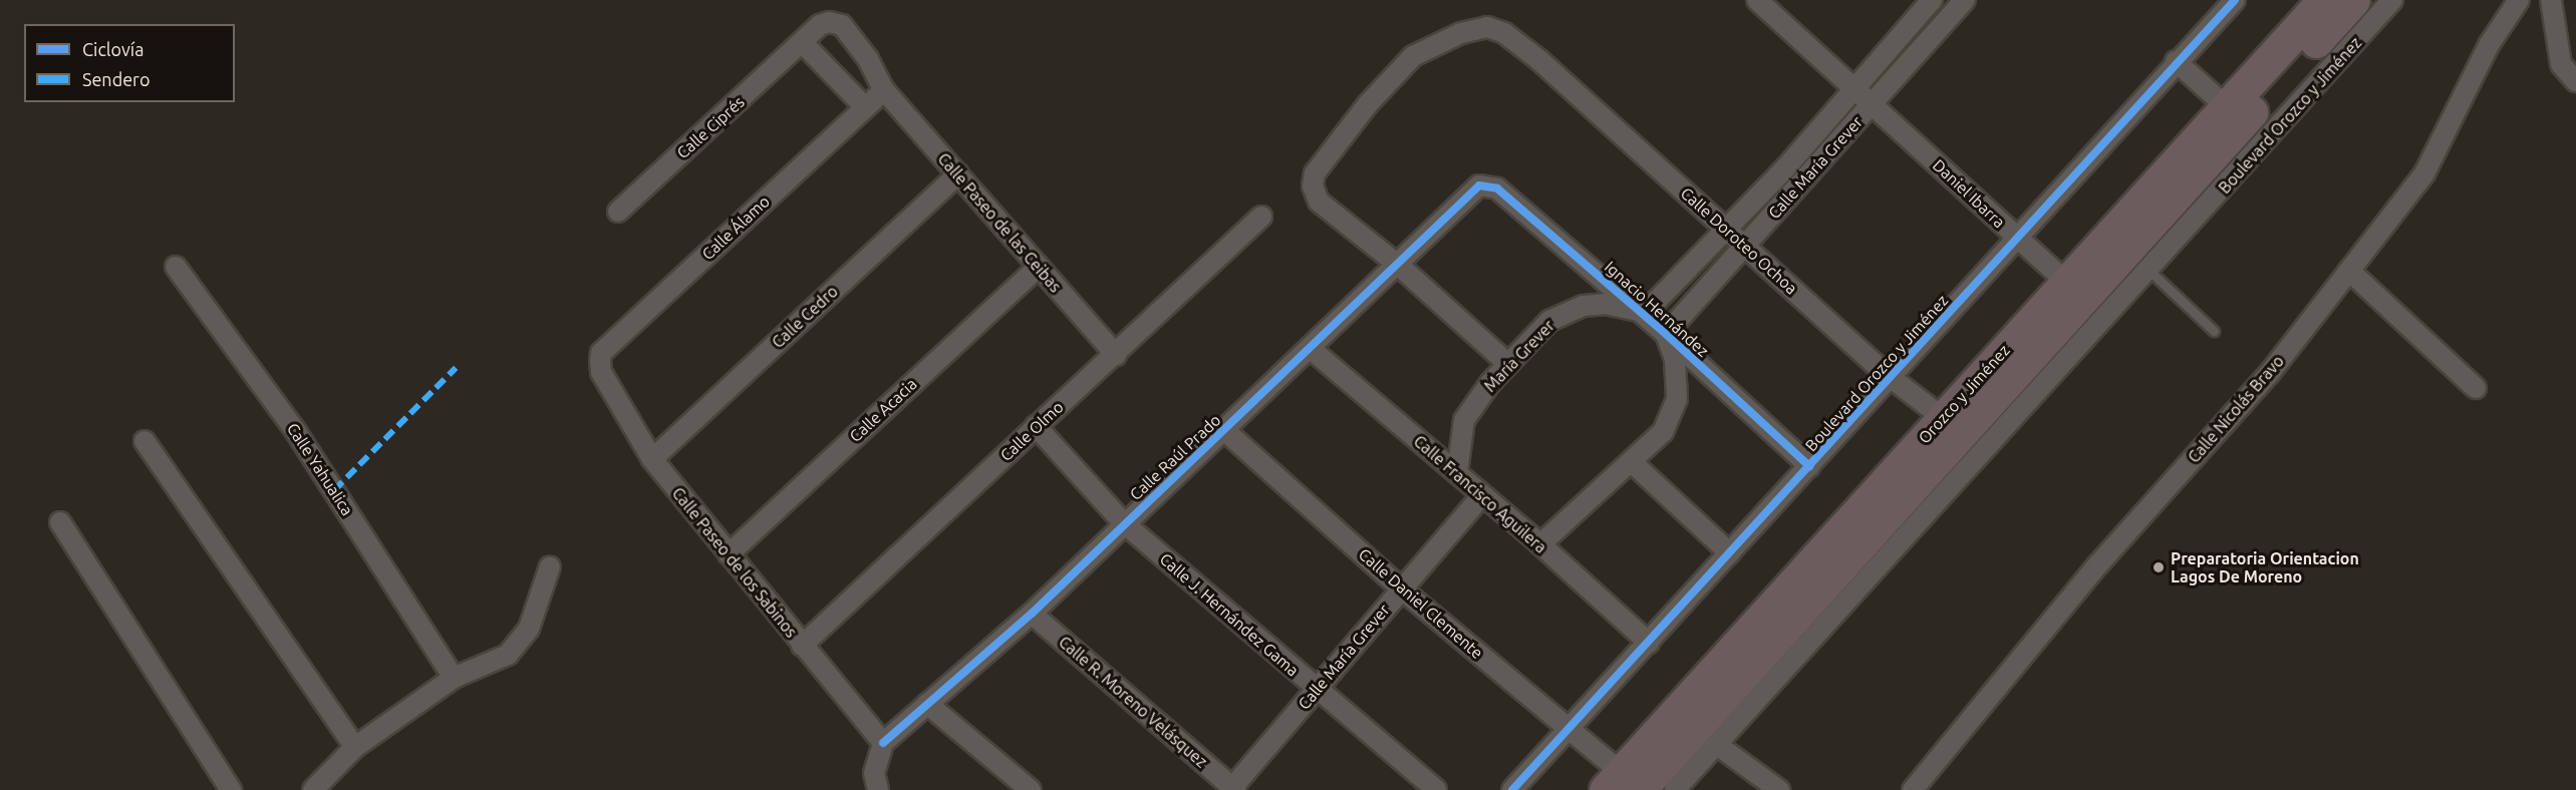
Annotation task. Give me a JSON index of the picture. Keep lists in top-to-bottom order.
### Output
{
  "streets": {
    "highway": ["Orozco y Jiménez"],
    "street": [
      "Boulevard Orozco y Jiménez",
      "Calle Ciprés",
      "Calle María Grever",
      "Daniel Ibarra",
      "Calle Paseo de las Ceibas",
      "Calle Álamo",
      "Calle Doroteo Ochoa",
      "Ignacio Hernández",
      "Calle Cedro",
      "María Grever",
      "Calle Nicolás Bravo",
      "Calle Acacia",
      "Calle Olmo",
      "Calle Raúl Prado",
      "Calle Yahualica",
      "Calle Francisco Aguilera",
      "Calle Paseo de los Sabinos",
      "Calle Daniel Clemente",
      "Calle J. Hernández Gama",
      "Calle R. Moreno Velásquez"
    ]
  },
  "crossings": [
    ["Boulevard Orozco y Jiménez", "Daniel Ibarra"],
    ["Boulevard Orozco y Jiménez", "Calle Doroteo Ochoa"],
    ["Boulevard Orozco y Jiménez", "Ignacio Hernández"],
    ["Boulevard Orozco y Jiménez", "Calle Francisco Aguilera"],
    ["Boulevard Orozco y Jiménez", "Calle Daniel Clemente"],
    ["Calle Ciprés", "Calle Paseo de las Ceibas"],
    ["Calle Ciprés", "Calle Álamo"],
    ["Calle María Grever", "Daniel Ibarra"],
    ["Calle María Grever", "Calle Doroteo Ochoa"],
    ["Calle María Grever", "Ignacio Hernández"],
    ["Calle María Grever", "María Grever"],
    ["Calle María Grever", "Calle Francisco Aguilera"],
    ["Calle María Grever", "Calle Daniel Clemente"],
    ["Calle María Grever", "Calle J. Hernández Gama"],
    ["Calle María Grever", "Calle R. Moreno Velásquez"],
    ["Daniel Ibarra", "Orozco y Jiménez"],
    ["Calle Paseo de las Ceibas", "Calle Álamo"],
    ["Calle Paseo de las Ceibas", "Calle Cedro"],
    ["Calle Paseo de las Ceibas", "Calle Acacia"],
    ["Calle Paseo de las Ceibas", "Calle Olmo"],
    ["Calle Álamo", "Calle Paseo de los Sabinos"],
    ["Calle Doroteo Ochoa", "Orozco y Jiménez"],
    ["Calle Doroteo Ochoa", "Calle Raúl Prado"],
    ["Ignacio Hernández", "María Grever"],
    ["Ignacio Hernández", "Calle Raúl Prado"],
    ["Calle Cedro", "Calle Paseo de los Sabinos"],
    ["María Grever", "Calle Francisco Aguilera"],
    ["Orozco y Jiménez", "Calle Daniel Clemente"],
    ["Calle Acacia", "Calle Paseo de los Sabinos"],
    ["Calle Olmo", "Calle Paseo de los Sabinos"],
    ["Calle Olmo", "Calle J. Hernández Gama"],
    ["Calle Raúl Prado", "Calle Francisco Aguilera"],
    ["Calle Raúl Prado", "Calle Paseo de los Sabinos"],
    ["Calle Raúl Prado", "Calle Daniel Clemente"],
    ["Calle Raúl Prado", "Calle J. Hernández Gama"],
    ["Calle Raúl Prado", "Calle R. Moreno Velásquez"]
  ],
  "places": ["Preparatoria Orientacion Lagos De Moreno"],
  "legend": ["Ciclovía", "Sendero"]
}
